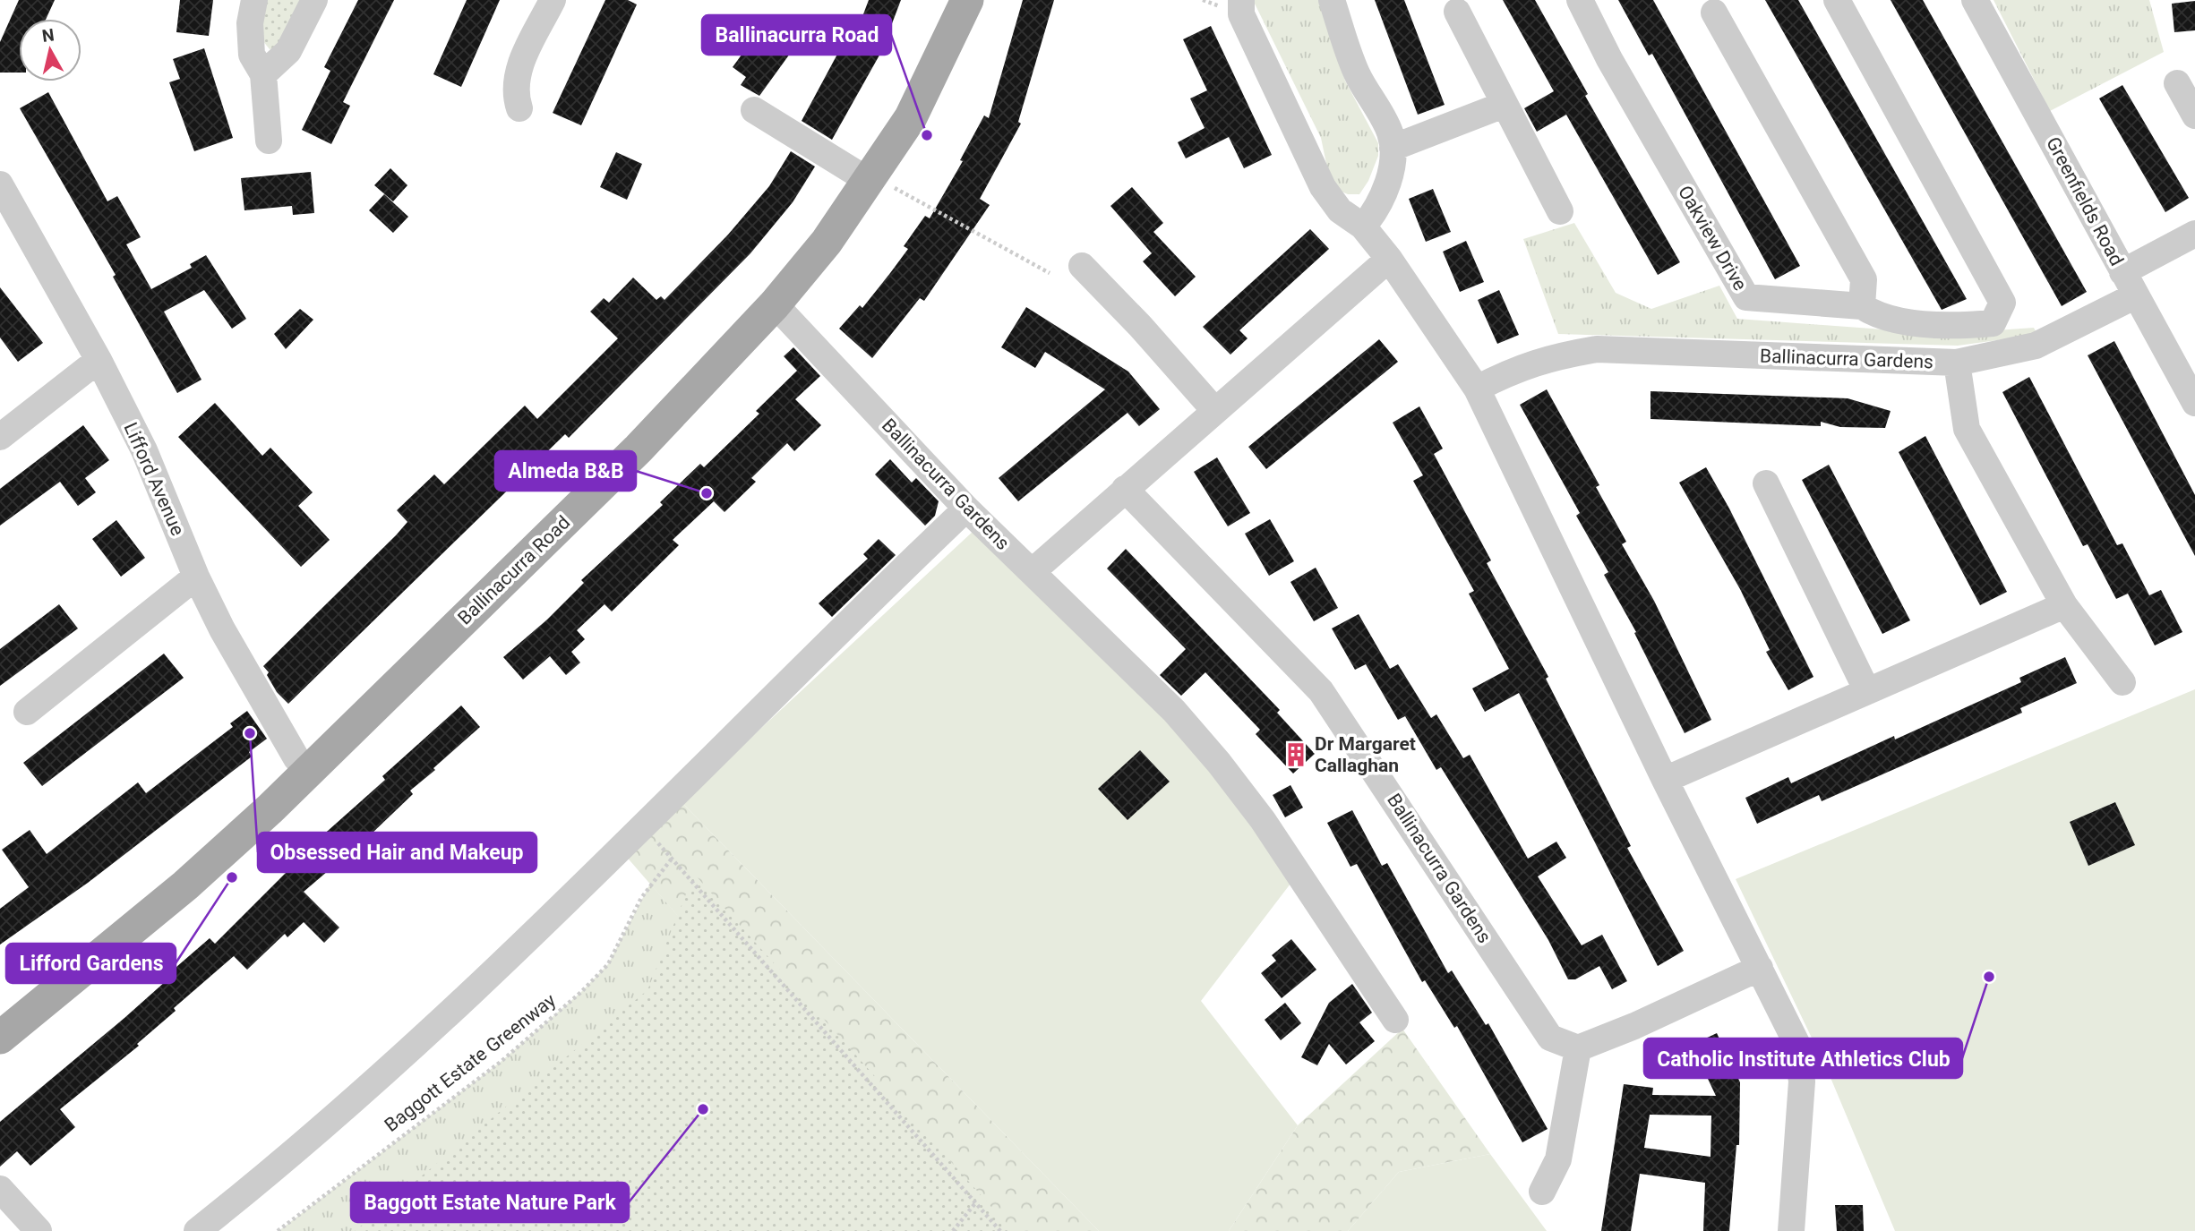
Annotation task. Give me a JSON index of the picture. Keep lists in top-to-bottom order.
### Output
{
  "streets": {
    "main road": ["Ballinacurra Road"],
    "street": [
      "Greenfields Road",
      "Oakview Drive",
      "Ballinacurra Gardens",
      "Lifford Avenue"
    ],
    "path": ["Baggott Estate Greenway"]
  },
  "crossings": [
    ["Ballinacurra Gardens", "Ballinacurra Road"],
    ["Lifford Avenue", "Ballinacurra Road"]
  ],
  "places": {
    "other": [
      "Ballinacurra Road",
      "Almeda B&B",
      "Obsessed Hair and Makeup",
      "Lifford Gardens",
      "Catholic Institute Athletics Club",
      "Baggott Estate Nature Park"
    ],
    "building": ["Dr Margaret Callaghan"]
  },
  "north": "top"
}
